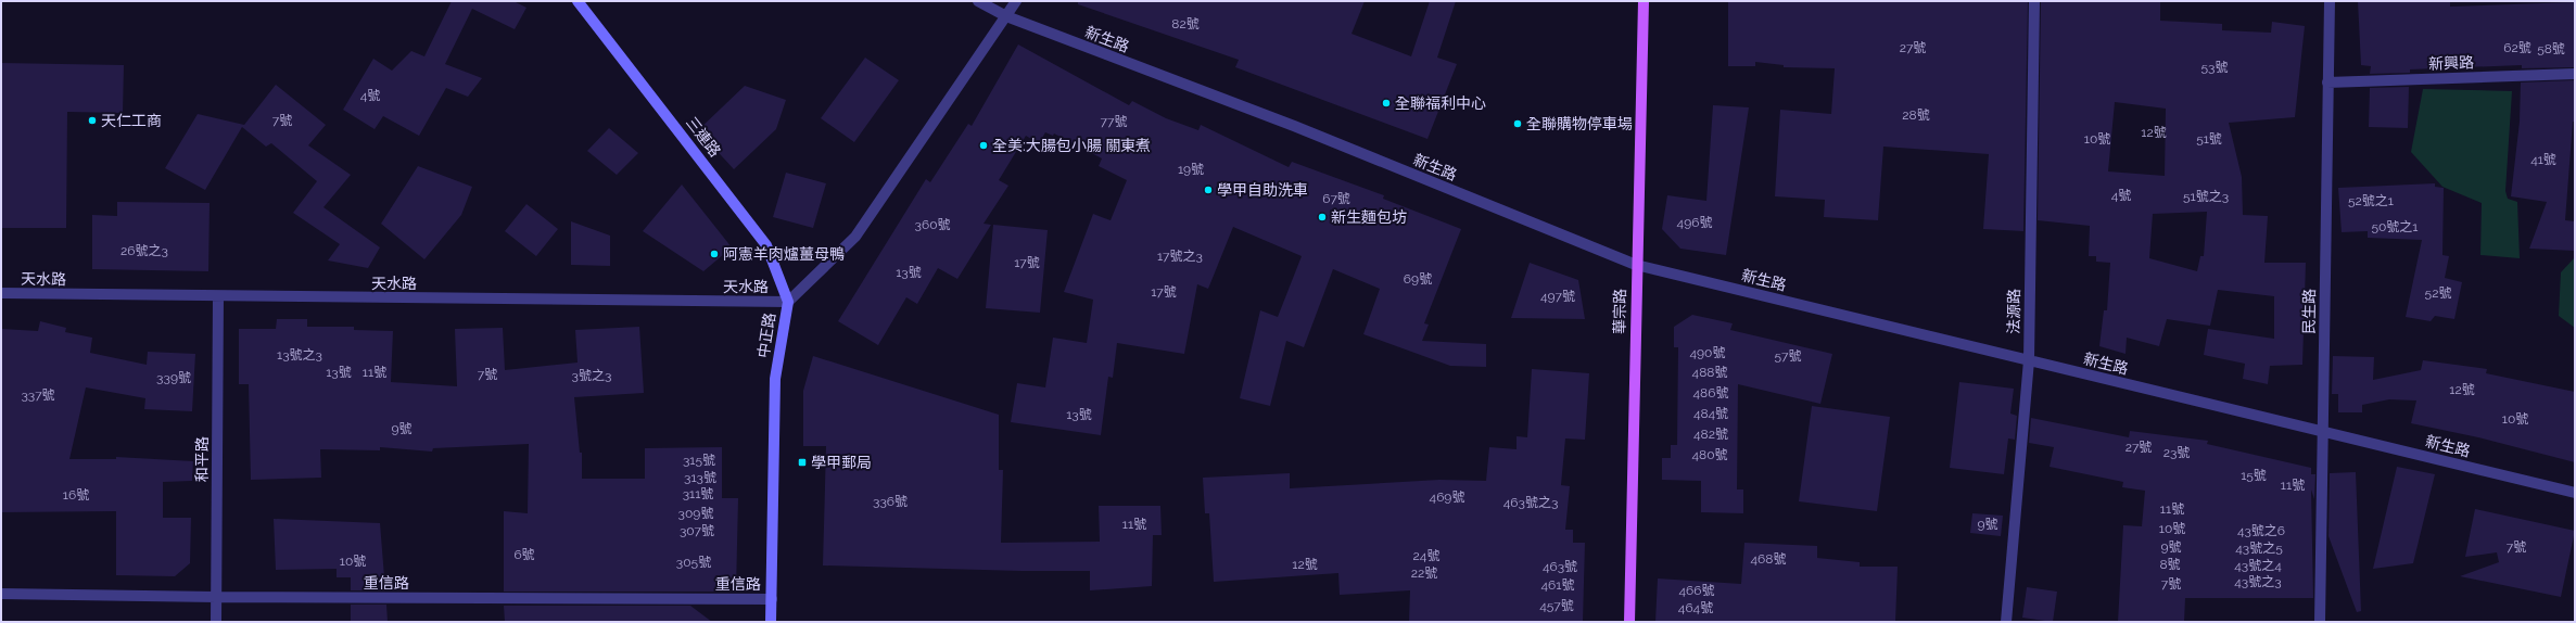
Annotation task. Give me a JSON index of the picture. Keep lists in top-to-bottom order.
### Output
{
  "streets": {
    "main road": ["三連路", "華宗路", "中正路"],
    "street": [
      "新生路",
      "新興路",
      "天水路",
      "法源路",
      "民生路",
      "和平路",
      "重信路"
    ]
  },
  "crossings": [
    ["新生路", "華宗路"],
    ["新生路", "法源路"],
    ["新生路", "民生路"],
    ["新生路", "中正路"],
    ["新興路", "民生路"],
    ["三連路", "天水路"],
    ["三連路", "中正路"],
    ["天水路", "中正路"],
    ["天水路", "和平路"],
    ["中正路", "重信路"],
    ["和平路", "重信路"]
  ],
  "places": {
    "other": [
      "全聯福利中心",
      "天仁工商",
      "全聯購物停車場",
      "全美:大腸包小腸 關東煮",
      "學甲自助洗車",
      "新生麵包坊",
      "阿憲羊肉爐薑母鴨"
    ],
    "transit": ["學甲郵局"]
  },
  "house_numbers": [
    "82號",
    "27號",
    "62號",
    "58號",
    "53號",
    "4號",
    "28號",
    "7號",
    "77號",
    "12號",
    "10號",
    "51號",
    "41號",
    "19號",
    "4號",
    "51號之3",
    "67號",
    "52號之1",
    "496號",
    "360號",
    "50號之1",
    "26號之3",
    "17號之3",
    "17號",
    "13號",
    "69號",
    "17號",
    "52號",
    "497號",
    "490號",
    "13號之3",
    "57號",
    "13號",
    "11號",
    "488號",
    "7號",
    "3號之3",
    "339號",
    "12號",
    "486號",
    "337號",
    "484號",
    "13號",
    "10號",
    "9號",
    "482號",
    "27號",
    "23號",
    "480號",
    "315號",
    "15號",
    "313號",
    "11號",
    "311號",
    "16號",
    "469號",
    "336號",
    "463號之3",
    "11號",
    "309號",
    "11號",
    "9號",
    "10號",
    "307號",
    "43號之6",
    "9號",
    "7號",
    "43號之5",
    "6號",
    "24號",
    "468號",
    "10號",
    "305號",
    "12號",
    "8號",
    "43號之4",
    "463號",
    "22號",
    "43號之3",
    "7號",
    "461號",
    "466號",
    "457號",
    "464號"
  ]
}
